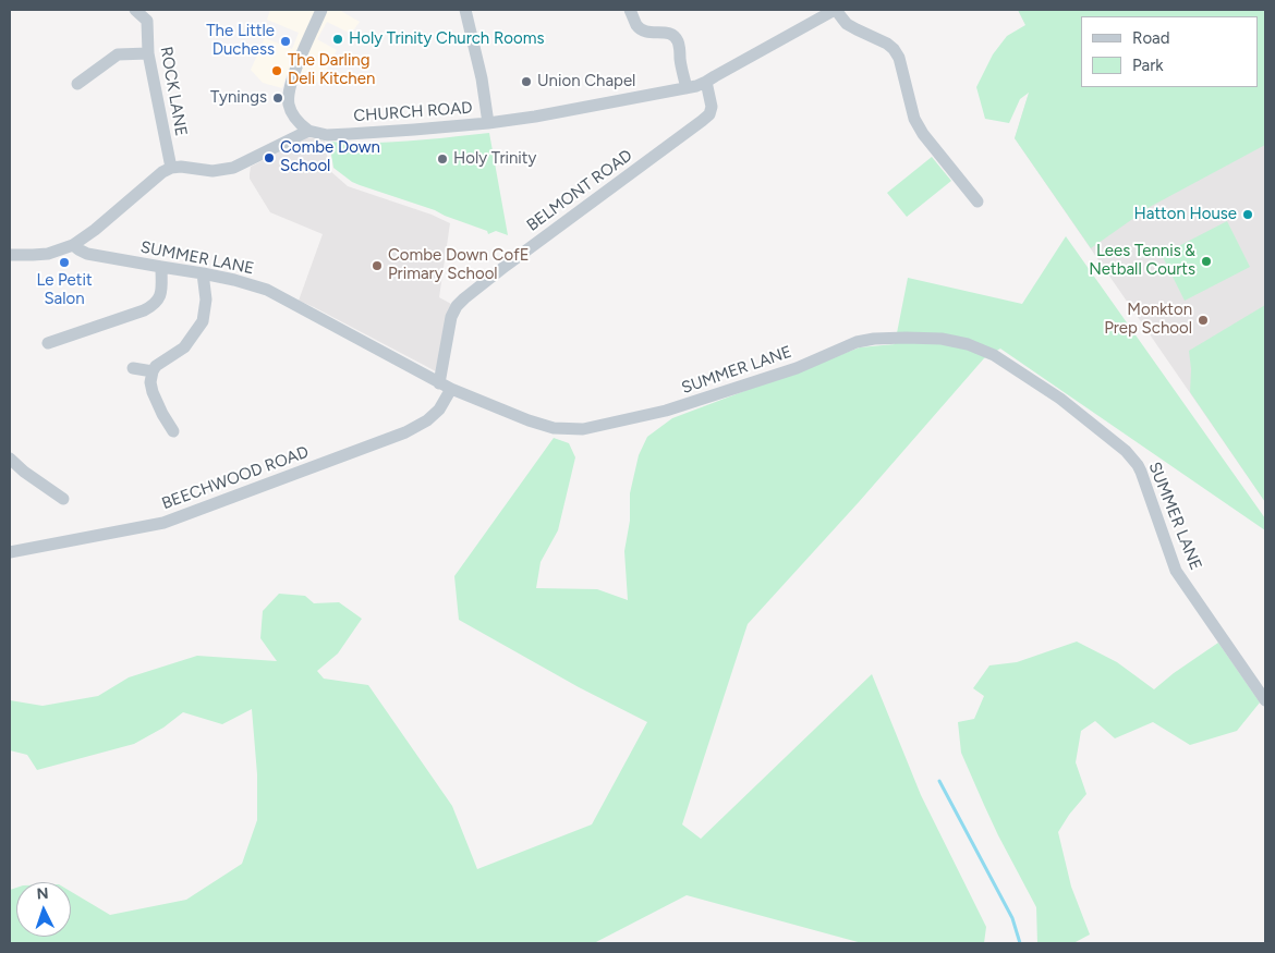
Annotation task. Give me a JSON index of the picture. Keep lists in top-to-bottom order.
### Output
{
  "streets": {
    "street": [
      "ROCK LANE",
      "CHURCH ROAD",
      "BELMONT ROAD",
      "SUMMER LANE",
      "BEECHWOOD ROAD"
    ]
  },
  "crossings": [
    ["CHURCH ROAD", "BELMONT ROAD"],
    ["BELMONT ROAD", "SUMMER LANE"],
    ["SUMMER LANE", "BEECHWOOD ROAD"]
  ],
  "places": [
    "Holy Trinity Church Rooms",
    "The Little Duchess",
    "The Darling Deli Kitchen",
    "Union Chapel",
    "Tynings",
    "Combe Down School",
    "Holy Trinity",
    "Hatton House",
    "Lees Tennis & Netball Courts",
    "Le Petit Salon",
    "Combe Down CofE Primary School",
    "Monkton Prep School"
  ],
  "legend": ["Road", "Park"],
  "north": "top"
}
